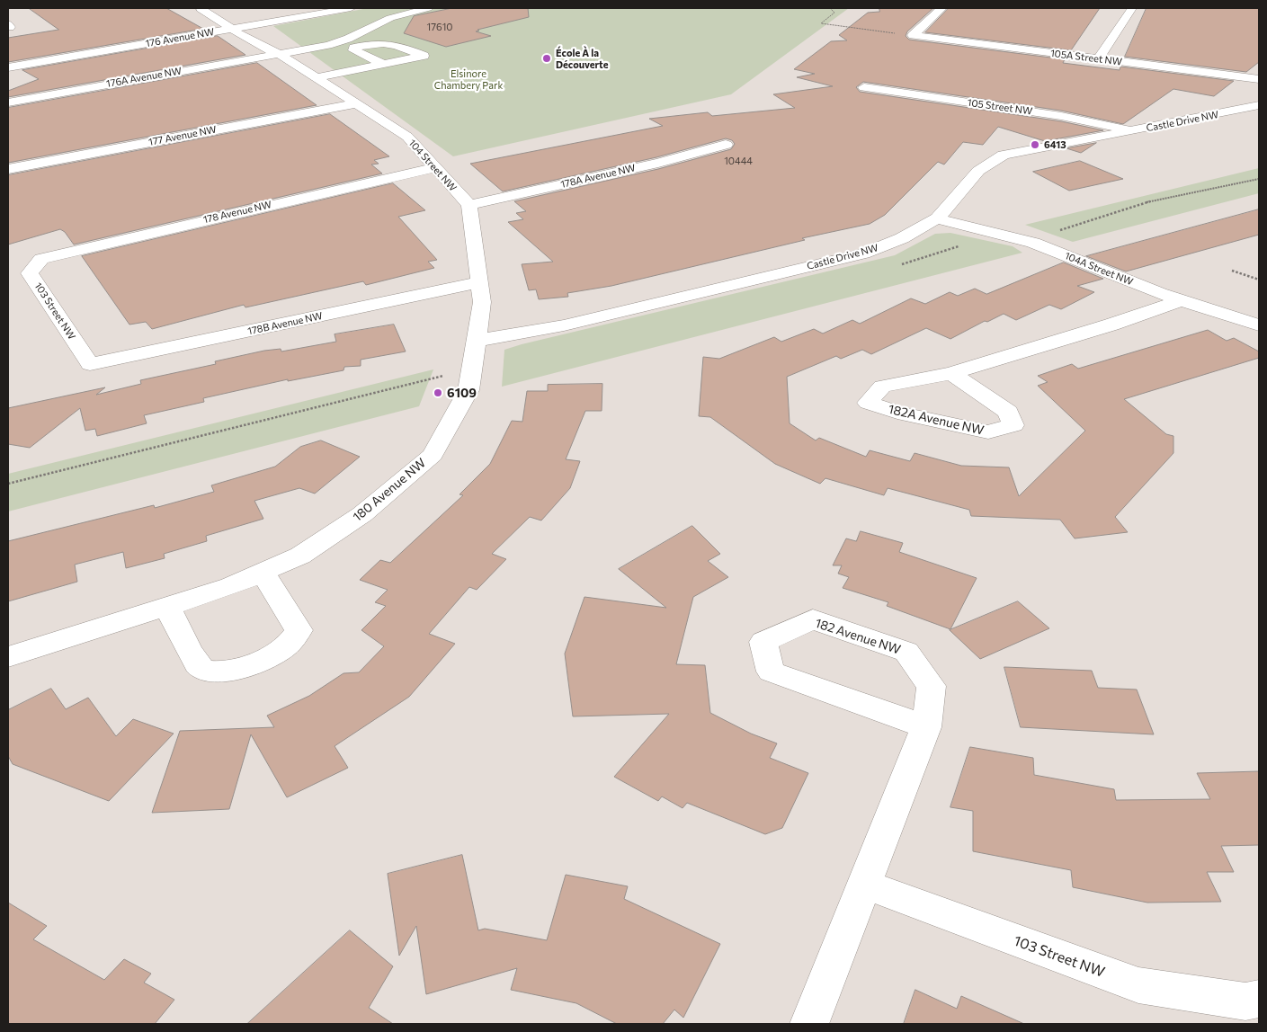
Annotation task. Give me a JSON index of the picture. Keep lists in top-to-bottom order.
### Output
{
  "streets": {
    "street": [
      "176 Avenue NW",
      "105A Street NW",
      "176A Avenue NW",
      "105 Street NW",
      "Castle Drive NW",
      "177 Avenue NW",
      "104 Street NW",
      "178A Avenue NW",
      "178 Avenue NW",
      "104A Street NW",
      "103 Street NW",
      "178B Avenue NW",
      "182A Avenue NW",
      "180 Avenue NW",
      "182 Avenue NW"
    ]
  },
  "crossings": [
    ["176 Avenue NW", "104 Street NW"],
    ["176A Avenue NW", "104 Street NW"],
    ["105 Street NW", "Castle Drive NW"],
    ["Castle Drive NW", "104A Street NW"],
    ["Castle Drive NW", "180 Avenue NW"],
    ["177 Avenue NW", "104 Street NW"],
    ["104 Street NW", "178A Avenue NW"],
    ["104 Street NW", "178 Avenue NW"],
    ["178 Avenue NW", "103 Street NW"],
    ["104A Street NW", "182A Avenue NW"],
    ["103 Street NW", "178B Avenue NW"],
    ["103 Street NW", "182 Avenue NW"]
  ],
  "parks": ["Elsinore Chambery Park"],
  "places": ["École À la Découverte", "6413", "6109"],
  "house_numbers": ["17610", "10444"]
}
